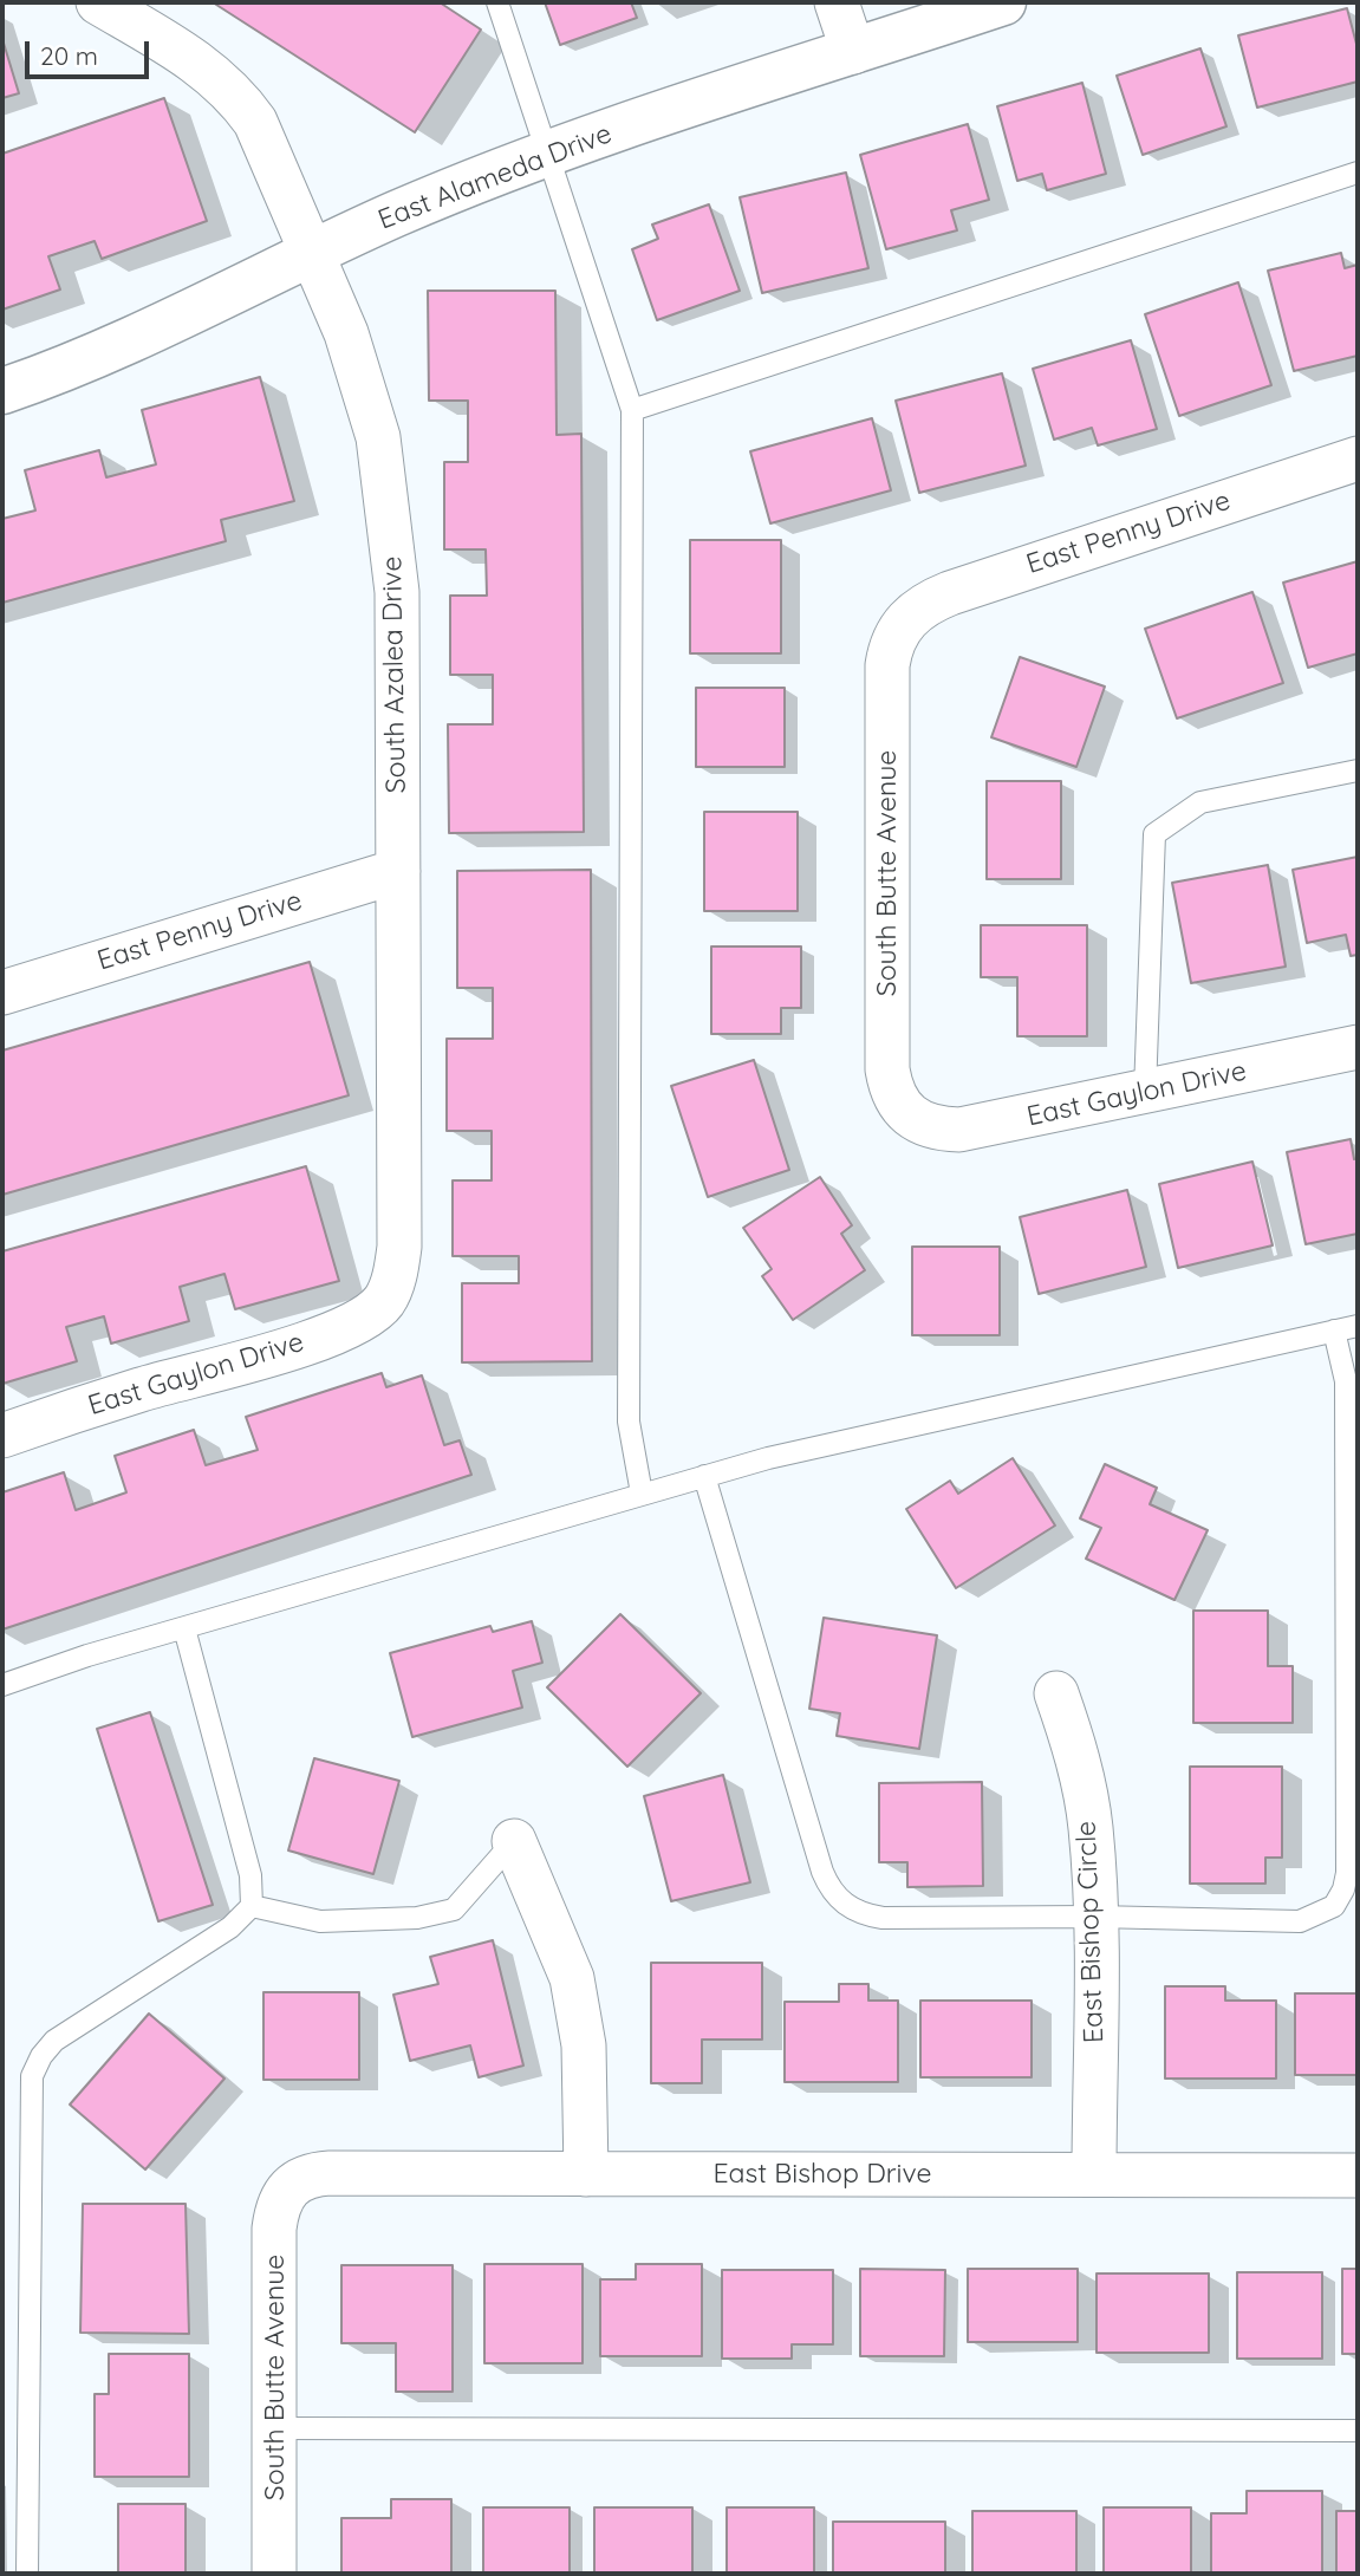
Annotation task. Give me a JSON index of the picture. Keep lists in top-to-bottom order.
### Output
{
  "streets": {
    "street": [
      "East Alameda Drive",
      "East Penny Drive",
      "South Azalea Drive",
      "South Butte Avenue",
      "East Gaylon Drive",
      "East Bishop Circle",
      "East Bishop Drive"
    ]
  },
  "crossings": [
    ["East Alameda Drive", "South Azalea Drive"],
    ["East Penny Drive", "South Azalea Drive"],
    ["East Penny Drive", "South Butte Avenue"],
    ["South Azalea Drive", "East Gaylon Drive"],
    ["South Butte Avenue", "East Gaylon Drive"],
    ["South Butte Avenue", "East Bishop Drive"],
    ["East Bishop Circle", "East Bishop Drive"]
  ],
  "scale_bar": "20 m"
}
